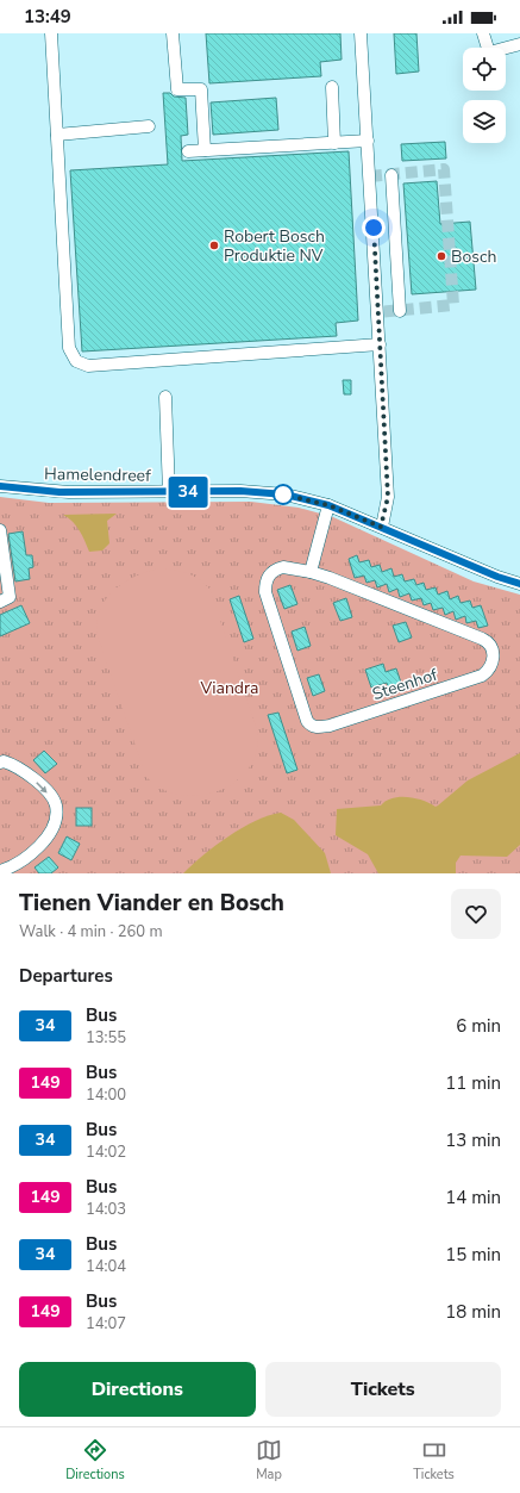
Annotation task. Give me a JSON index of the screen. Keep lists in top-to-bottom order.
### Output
{
  "streets": {
    "street": ["Hamelendreef", "Steenhof"]
  },
  "parks": ["Viandra"],
  "places": ["Robert Bosch Produktie NV", "Bosch"],
  "lines": ["bus line 34"],
  "page": {
    "status": "13:49",
    "on_map": "34",
    "heading": [
      ["Tienen Viander en Bosch", "Walk · 4 min · 260 m"],
      "Departures"
    ],
    "list": [
      {
        "mark": "34",
        "name": "Bus",
        "note": "13:55",
        "value": "6 min"
      },
      {
        "mark": "149",
        "name": "Bus",
        "note": "14:00",
        "value": "11 min"
      },
      {
        "mark": "34",
        "name": "Bus",
        "note": "14:02",
        "value": "13 min"
      },
      {
        "mark": "149",
        "name": "Bus",
        "note": "14:03",
        "value": "14 min"
      },
      {
        "mark": "34",
        "name": "Bus",
        "note": "14:04",
        "value": "15 min"
      },
      {
        "mark": "149",
        "name": "Bus",
        "note": "14:07",
        "value": "18 min"
      }
    ],
    "buttons": ["Directions", "Tickets"],
    "tabs": ["Directions", "Map", "Tickets"]
  }
}
